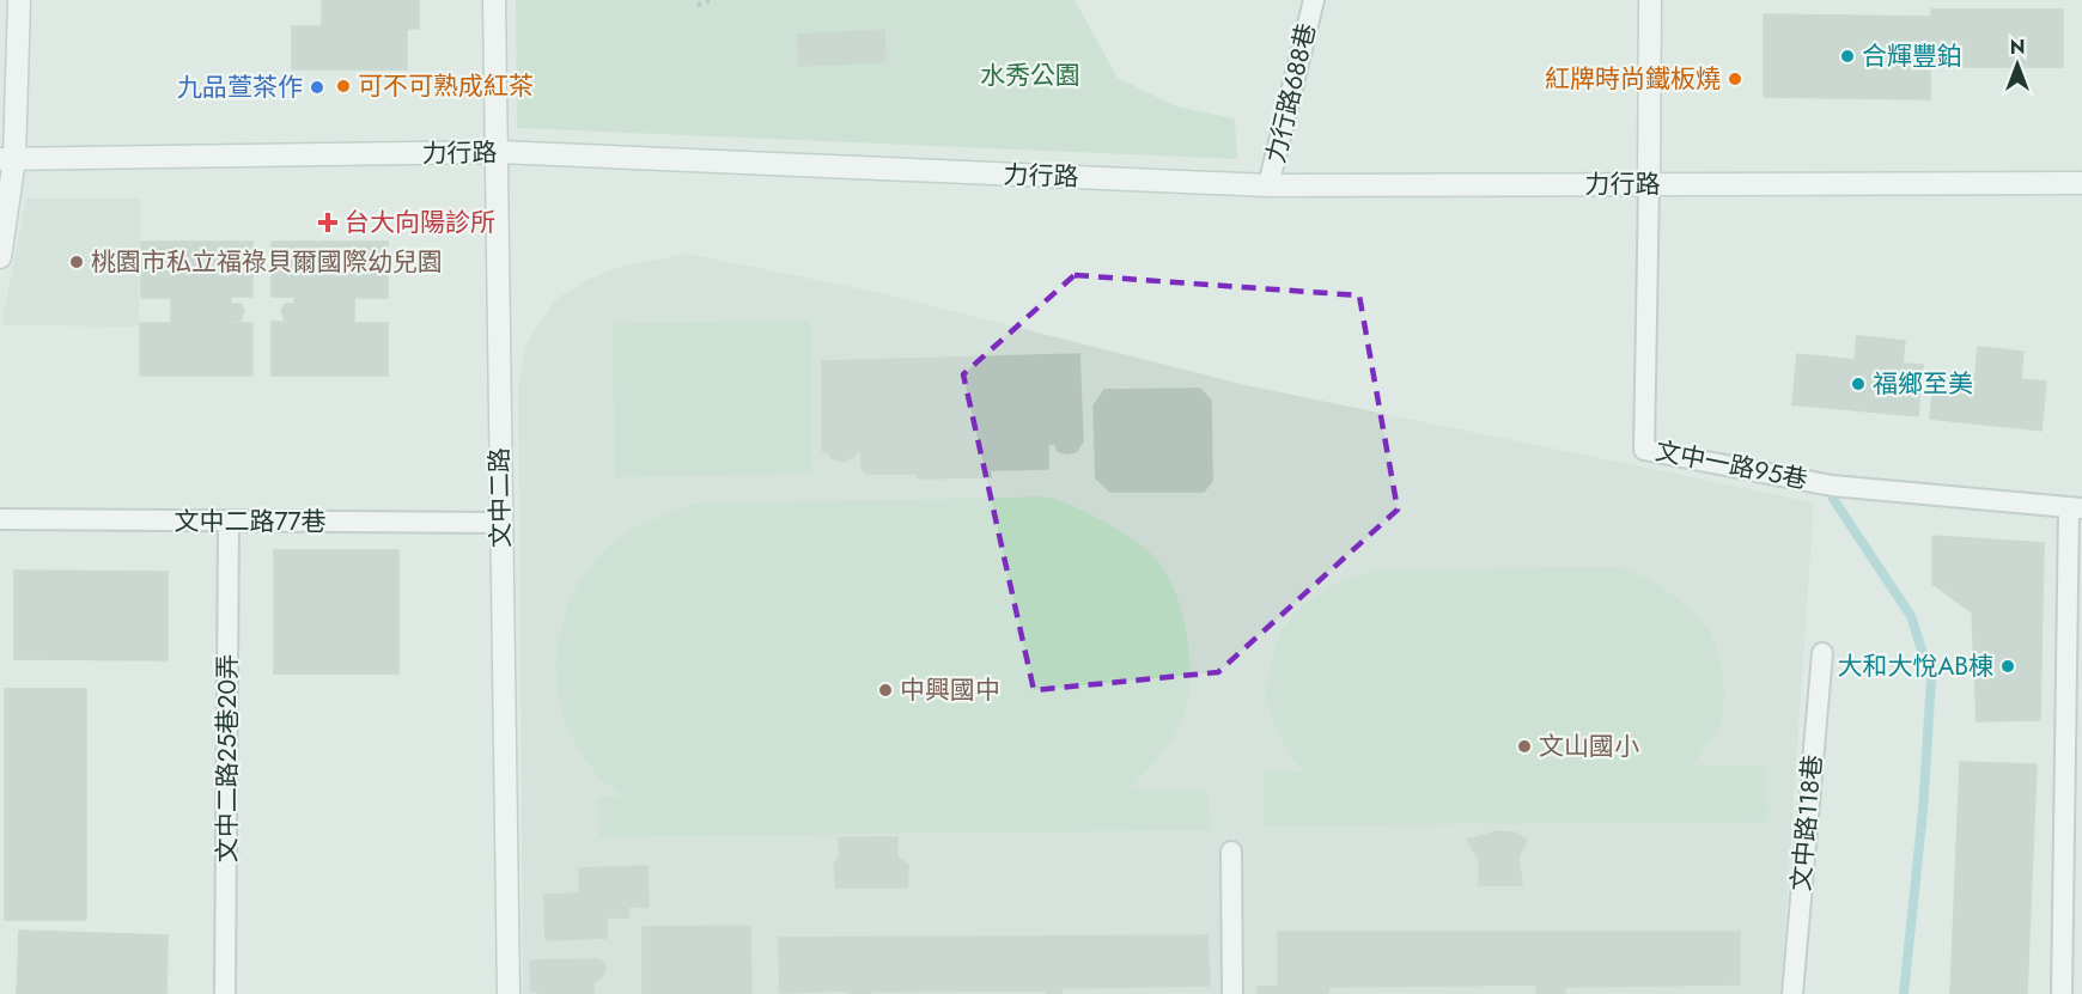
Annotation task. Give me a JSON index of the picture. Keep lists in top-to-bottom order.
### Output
{
  "streets": {
    "street": ["力行路", "文中二路"],
    "lane": [
      "力行路688巷",
      "文中一路95巷",
      "文中二路77巷",
      "文中二路25巷20弄",
      "文中路118巷"
    ]
  },
  "crossings": [
    ["力行路688巷", "力行路"],
    ["力行路", "文中一路95巷"],
    ["力行路", "文中二路"],
    ["文中二路", "文中二路77巷"],
    ["文中二路77巷", "文中二路25巷20弄"]
  ],
  "parks": ["水秀公園"],
  "places": {
    "other": [
      "合輝豐鉑",
      "紅牌時尚鐵板燒",
      "可不可熟成紅茶",
      "九品萱茶作",
      "桃園市私立福祿貝爾國際幼兒園",
      "福鄉至美",
      "大和大悅AB棟",
      "中興國中",
      "文山國小"
    ],
    "health": ["台大向陽診所"]
  },
  "north": "top"
}
